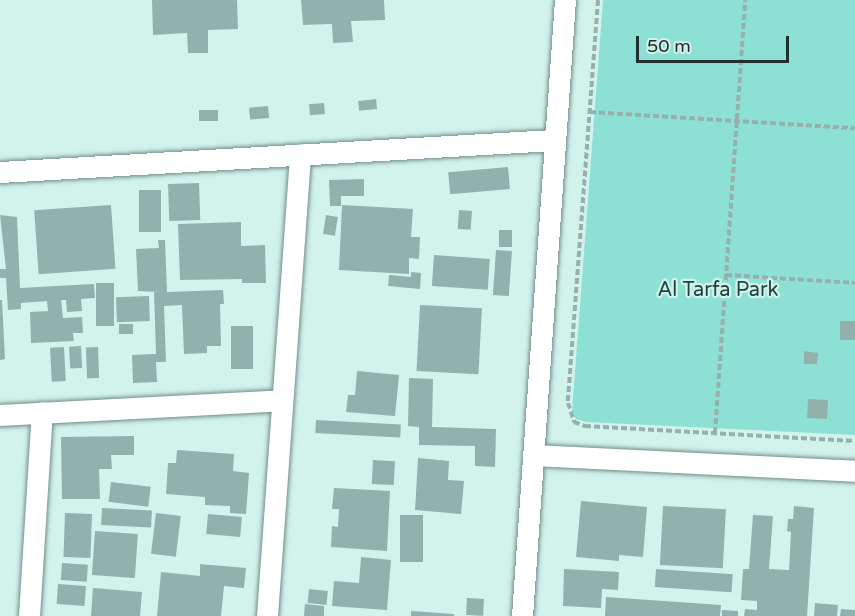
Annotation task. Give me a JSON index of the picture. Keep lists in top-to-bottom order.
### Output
{
  "parks": ["Al Tarfa Park"],
  "scale_bar": "50 m"
}
